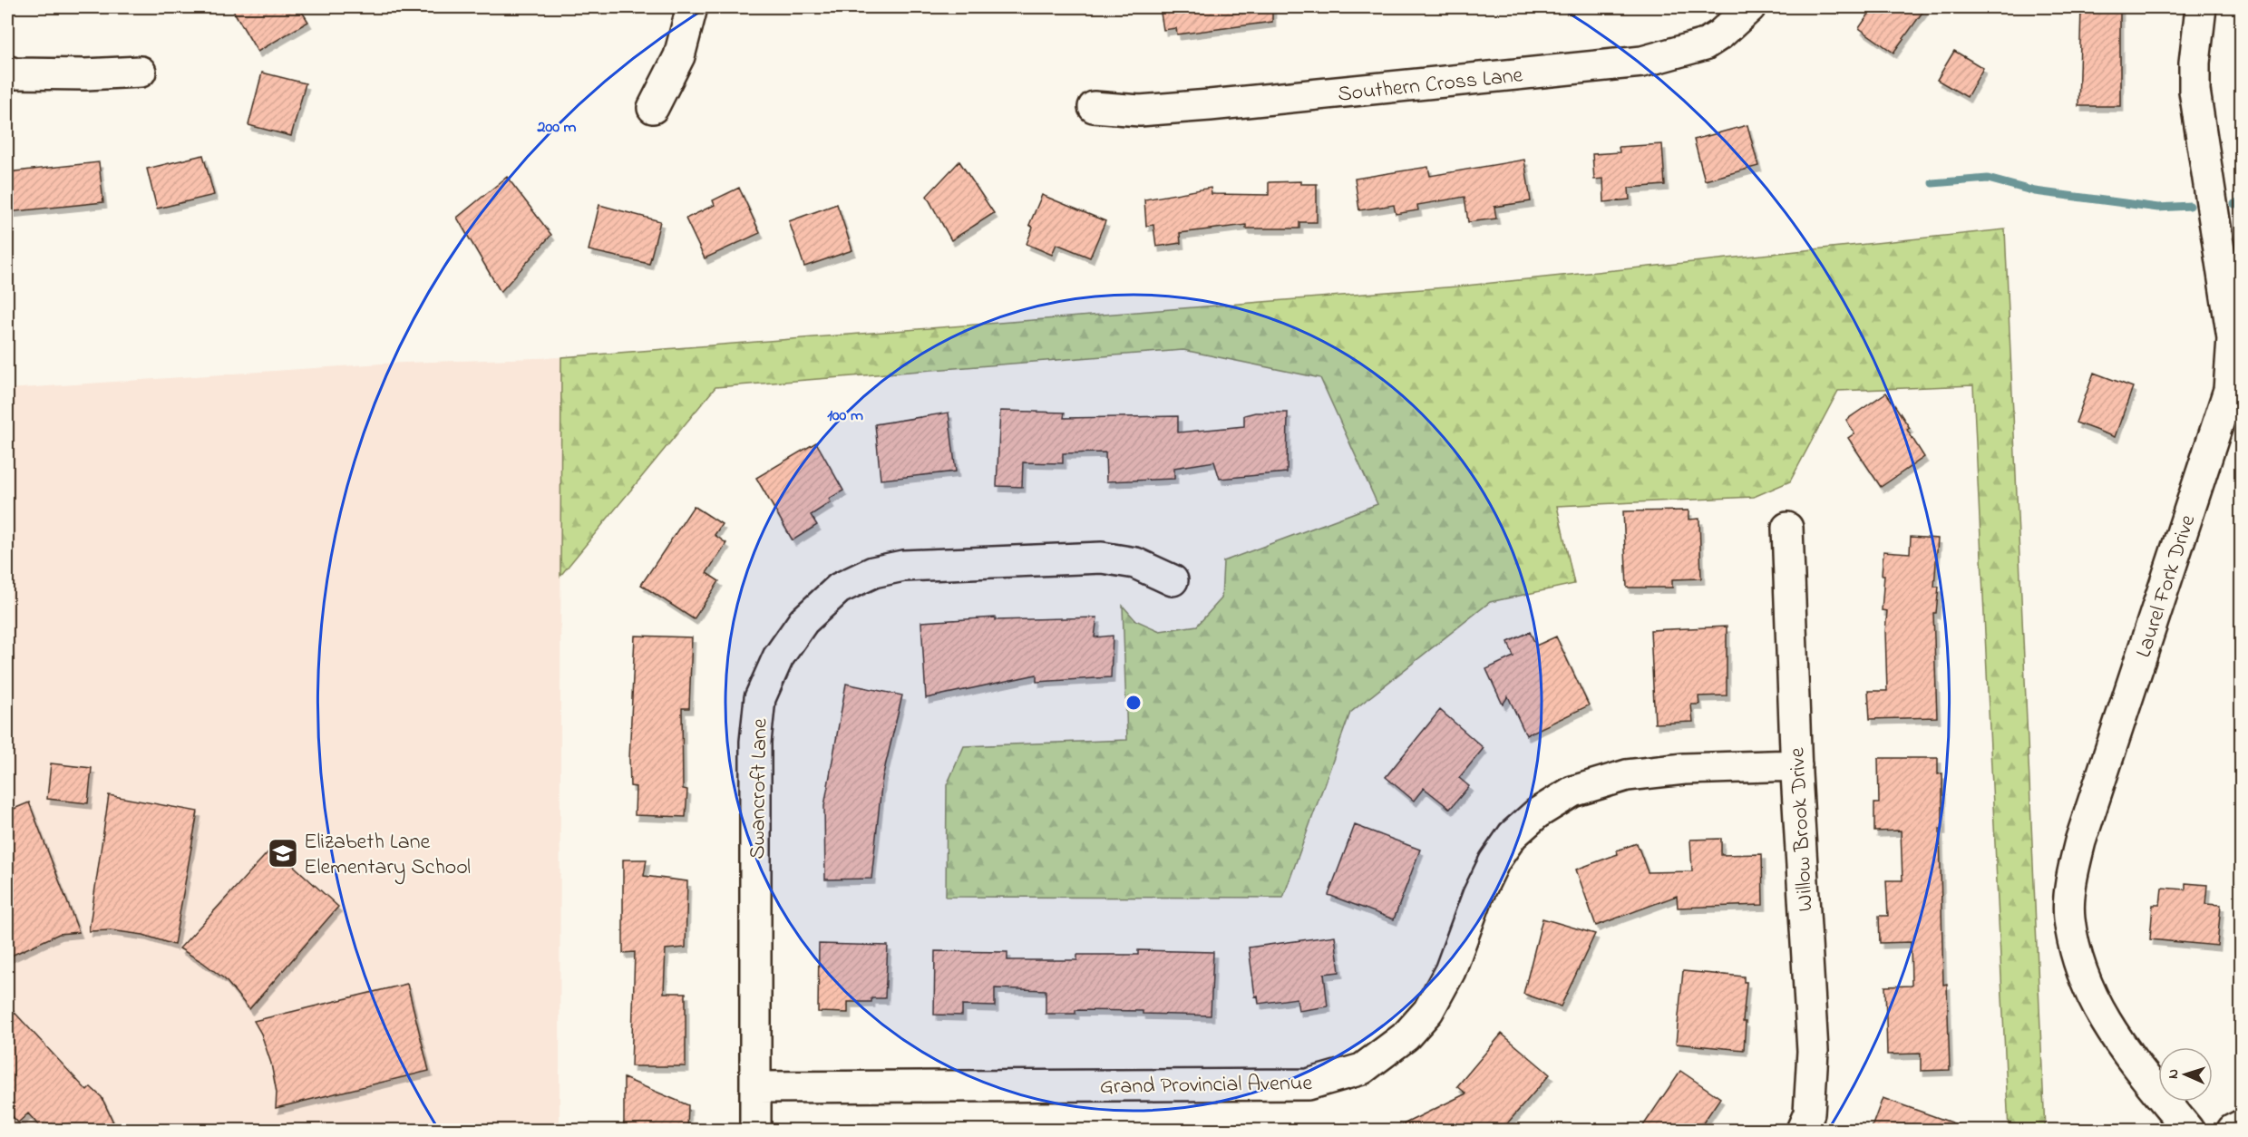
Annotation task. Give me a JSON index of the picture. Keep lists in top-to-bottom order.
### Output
{
  "streets": {
    "street": [
      "Southern Cross Lane",
      "Laurel Fork Drive",
      "Swancroft Lane",
      "Willow Brook Drive",
      "Grand Provincial Avenue"
    ]
  },
  "crossings": [
    ["Swancroft Lane", "Grand Provincial Avenue"],
    ["Willow Brook Drive", "Grand Provincial Avenue"]
  ],
  "places": {
    "school or university": ["Elizabeth Lane Elementary School"]
  },
  "north": "left",
  "rings": ["200 m", "100 m"]
}
